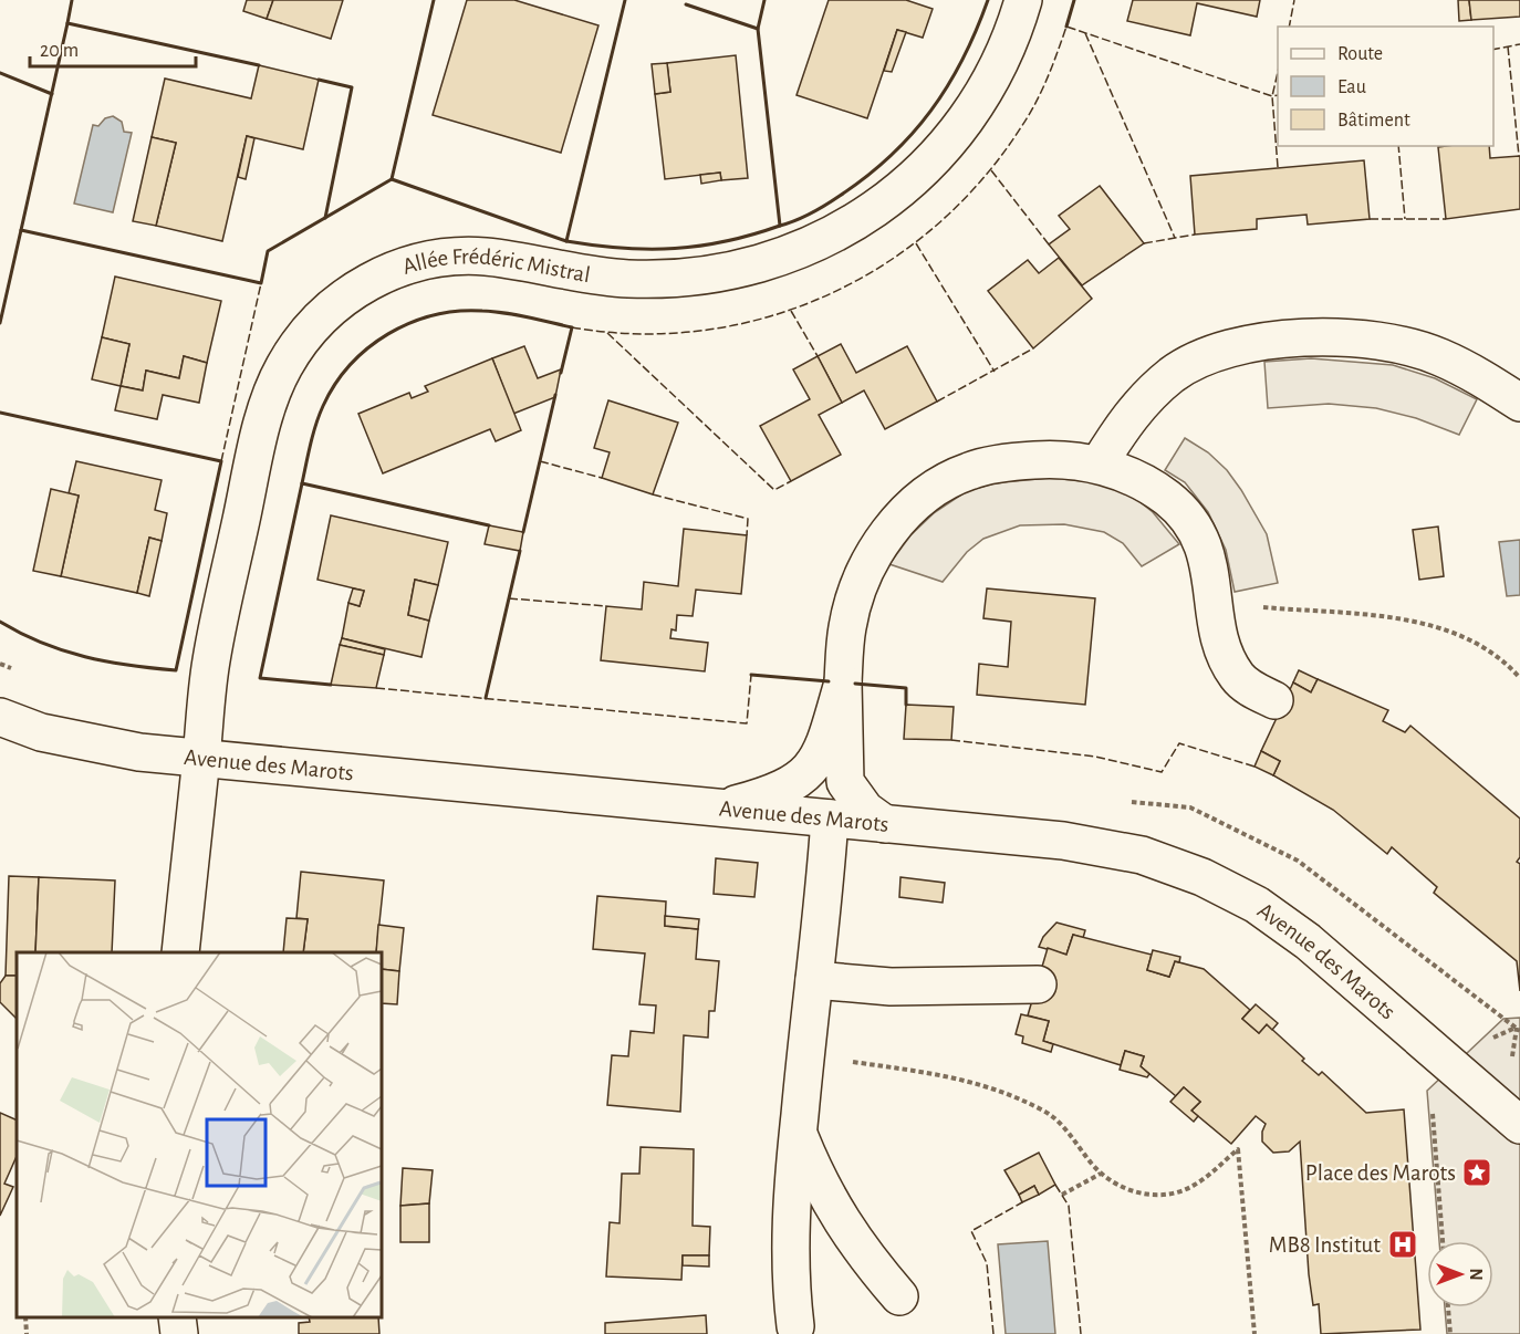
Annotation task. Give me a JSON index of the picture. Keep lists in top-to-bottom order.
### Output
{
  "streets": {
    "street": ["Allée Frédéric Mistral", "Avenue des Marots"]
  },
  "crossings": [
    ["Allée Frédéric Mistral", "Avenue des Marots"]
  ],
  "places": {
    "place": ["Place des Marots"],
    "hospital": ["MB8 Institut"]
  },
  "legend": ["Route", "Eau", "Bâtiment"],
  "scale_bar": "20 m",
  "north": "right"
}
